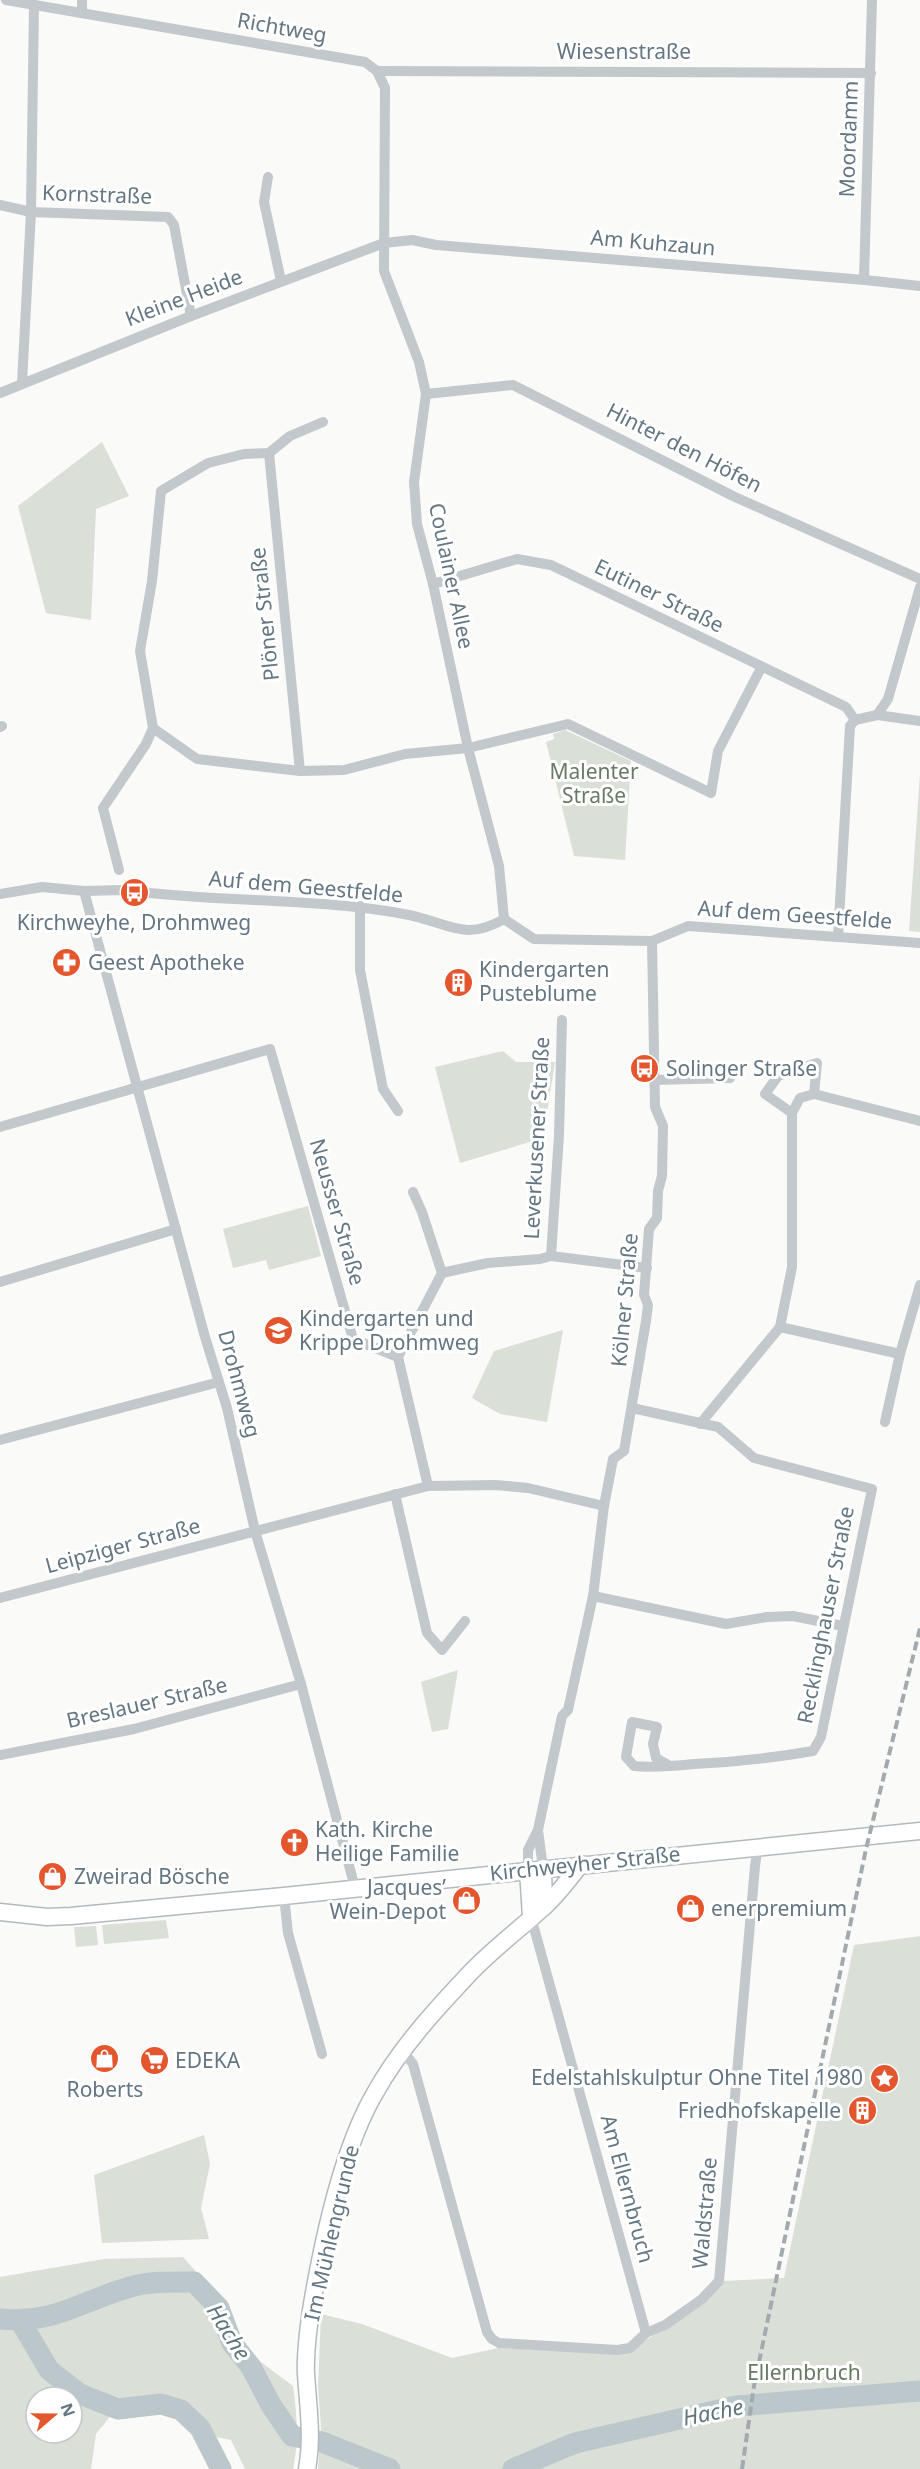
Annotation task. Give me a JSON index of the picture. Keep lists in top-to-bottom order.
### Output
{
  "streets": {
    "main road": ["Kirchweyher Straße", "Im Mühlengrunde"],
    "street": [
      "Richtweg",
      "Wiesenstraße",
      "Moordamm",
      "Kornstraße",
      "Am Kuhzaun",
      "Kleine Heide",
      "Hinter den Höfen",
      "Coulainer Allee",
      "Eutiner Straße",
      "Plöner Straße",
      "Auf dem Geestfelde",
      "Leverkusener Straße",
      "Neusser Straße",
      "Kölner Straße",
      "Drohmweg",
      "Leipziger Straße",
      "Recklinghauser Straße",
      "Breslauer Straße",
      "Am Ellernbruch",
      "Waldstraße"
    ]
  },
  "crossings": [
    ["Richtweg", "Wiesenstraße"],
    ["Wiesenstraße", "Moordamm"],
    ["Moordamm", "Am Kuhzaun"],
    ["Kornstraße", "Kleine Heide"],
    ["Am Kuhzaun", "Kleine Heide"],
    ["Am Kuhzaun", "Coulainer Allee"],
    ["Kleine Heide", "Coulainer Allee"],
    ["Hinter den Höfen", "Coulainer Allee"],
    ["Coulainer Allee", "Eutiner Straße"],
    ["Coulainer Allee", "Auf dem Geestfelde"],
    ["Auf dem Geestfelde", "Kölner Straße"],
    ["Auf dem Geestfelde", "Drohmweg"],
    ["Neusser Straße", "Drohmweg"],
    ["Kölner Straße", "Leipziger Straße"],
    ["Kölner Straße", "Recklinghauser Straße"],
    ["Kölner Straße", "Kirchweyher Straße"],
    ["Drohmweg", "Leipziger Straße"],
    ["Drohmweg", "Breslauer Straße"],
    ["Drohmweg", "Kirchweyher Straße"],
    ["Kirchweyher Straße", "Waldstraße"],
    ["Kirchweyher Straße", "Im Mühlengrunde"],
    ["Am Ellernbruch", "Waldstraße"],
    ["Am Ellernbruch", "Im Mühlengrunde"],
    ["Waldstraße", "Im Mühlengrunde"]
  ],
  "water": ["Hache"],
  "parks": ["Malenter Straße", "Ellernbruch"],
  "places": {
    "bus stop": ["Kirchweyhe, Drohmweg", "Solinger Straße"],
    "pharmacy": ["Geest Apotheke"],
    "building": ["Kindergarten Pusteblume", "Friedhofskapelle"],
    "school or university": ["Kindergarten und Krippe Drohmweg"],
    "church": ["Kath. Kirche Heilige Familie"],
    "shop": [
      "Zweirad Bösche",
      "Jacques’ Wein-Depot",
      "enerpremium",
      "Roberts"
    ],
    "supermarket": ["EDEKA"],
    "place": ["Edelstahlskulptur Ohne Titel 1980"]
  },
  "north": "right"
}
